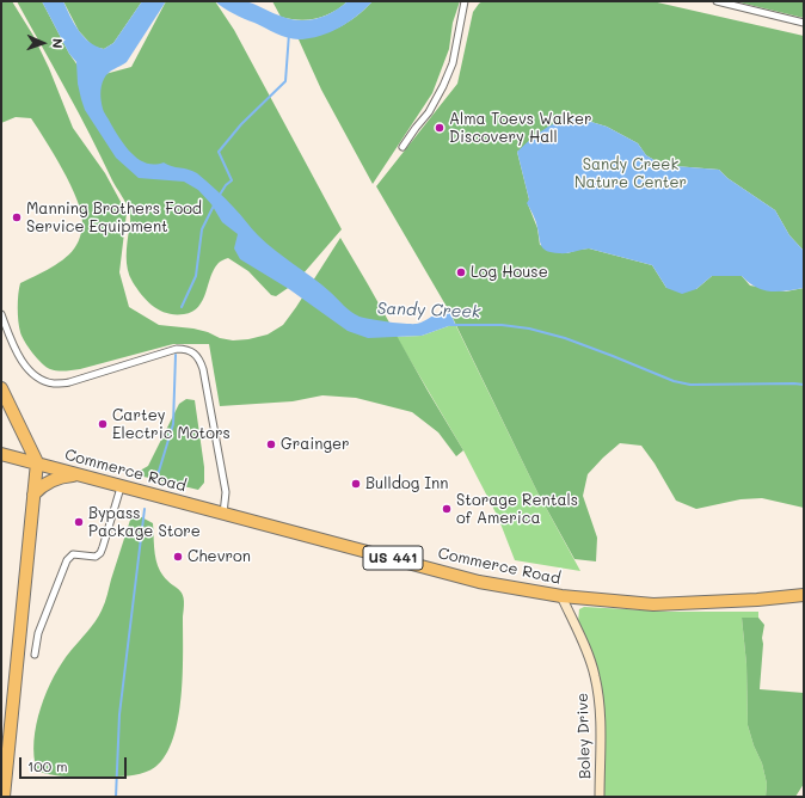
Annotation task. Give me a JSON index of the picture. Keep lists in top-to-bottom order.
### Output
{
  "streets": {
    "highway": ["Commerce Road", "US 441"],
    "street": ["Boley Drive"]
  },
  "crossings": [
    ["Commerce Road", "Boley Drive"]
  ],
  "water": ["Sandy Creek"],
  "parks": ["Sandy Creek Nature Center"],
  "places": [
    "Alma Toevs Walker Discovery Hall",
    "Manning Brothers Food Service Equipment",
    "Log House",
    "Cartey Electric Motors",
    "Grainger",
    "Bulldog Inn",
    "Storage Rentals of America",
    "Bypass Package Store",
    "Chevron"
  ],
  "scale_bar": "100 m",
  "north": "right"
}
